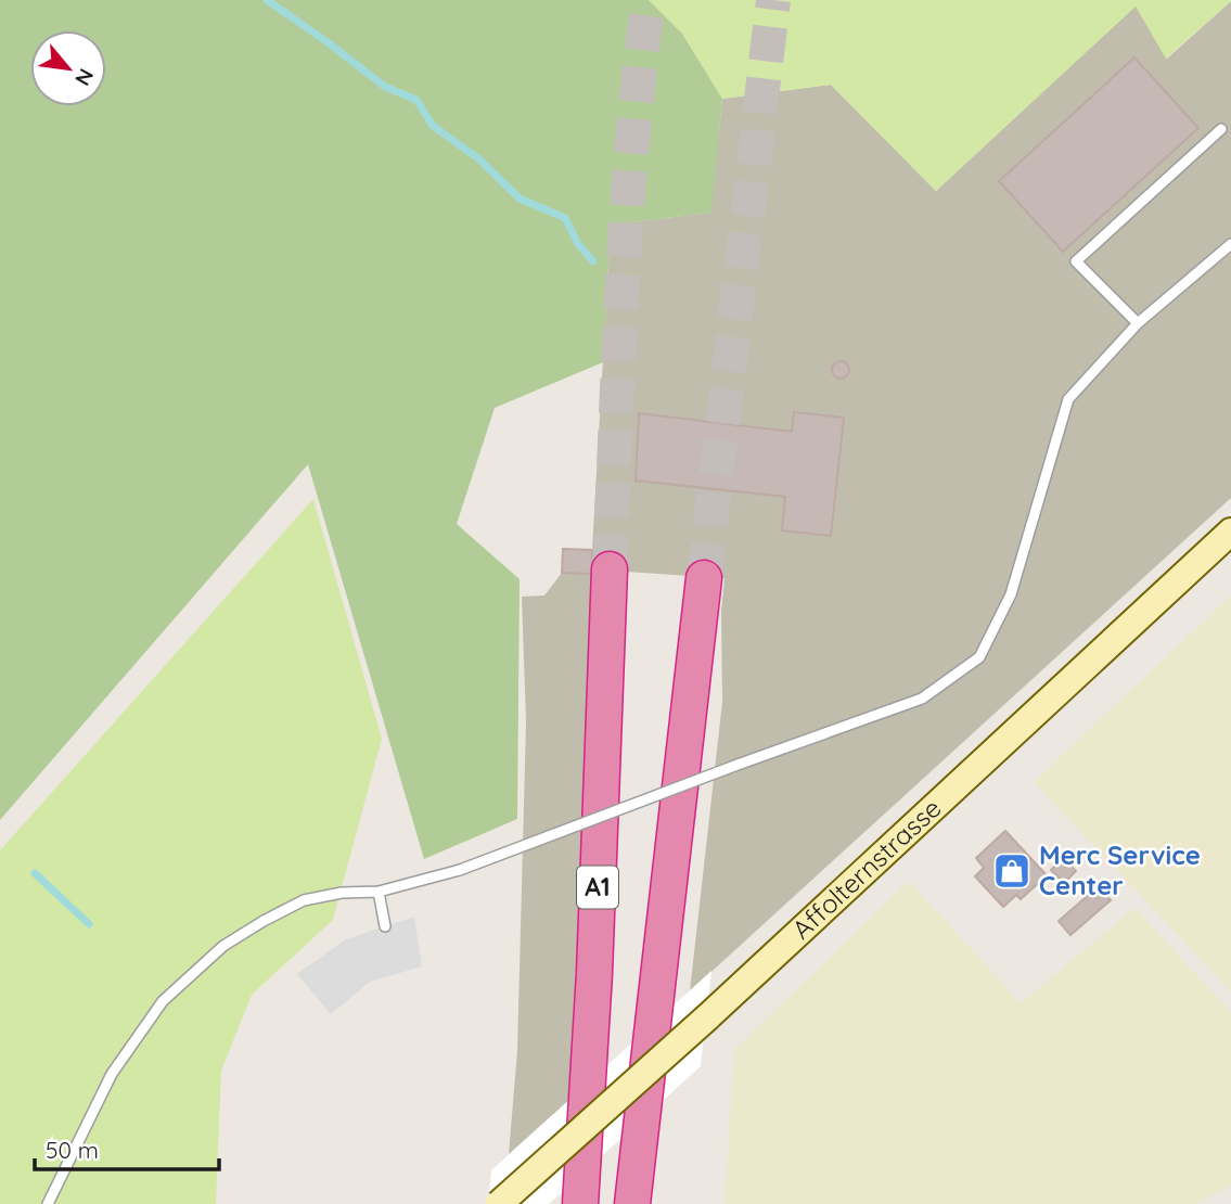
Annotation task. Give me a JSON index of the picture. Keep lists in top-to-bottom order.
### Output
{
  "streets": {
    "highway": ["A1"],
    "street": ["Affolternstrasse"]
  },
  "places": {
    "shop": ["Merc Service Center"]
  },
  "scale_bar": "50 m",
  "north": "bottom right"
}
